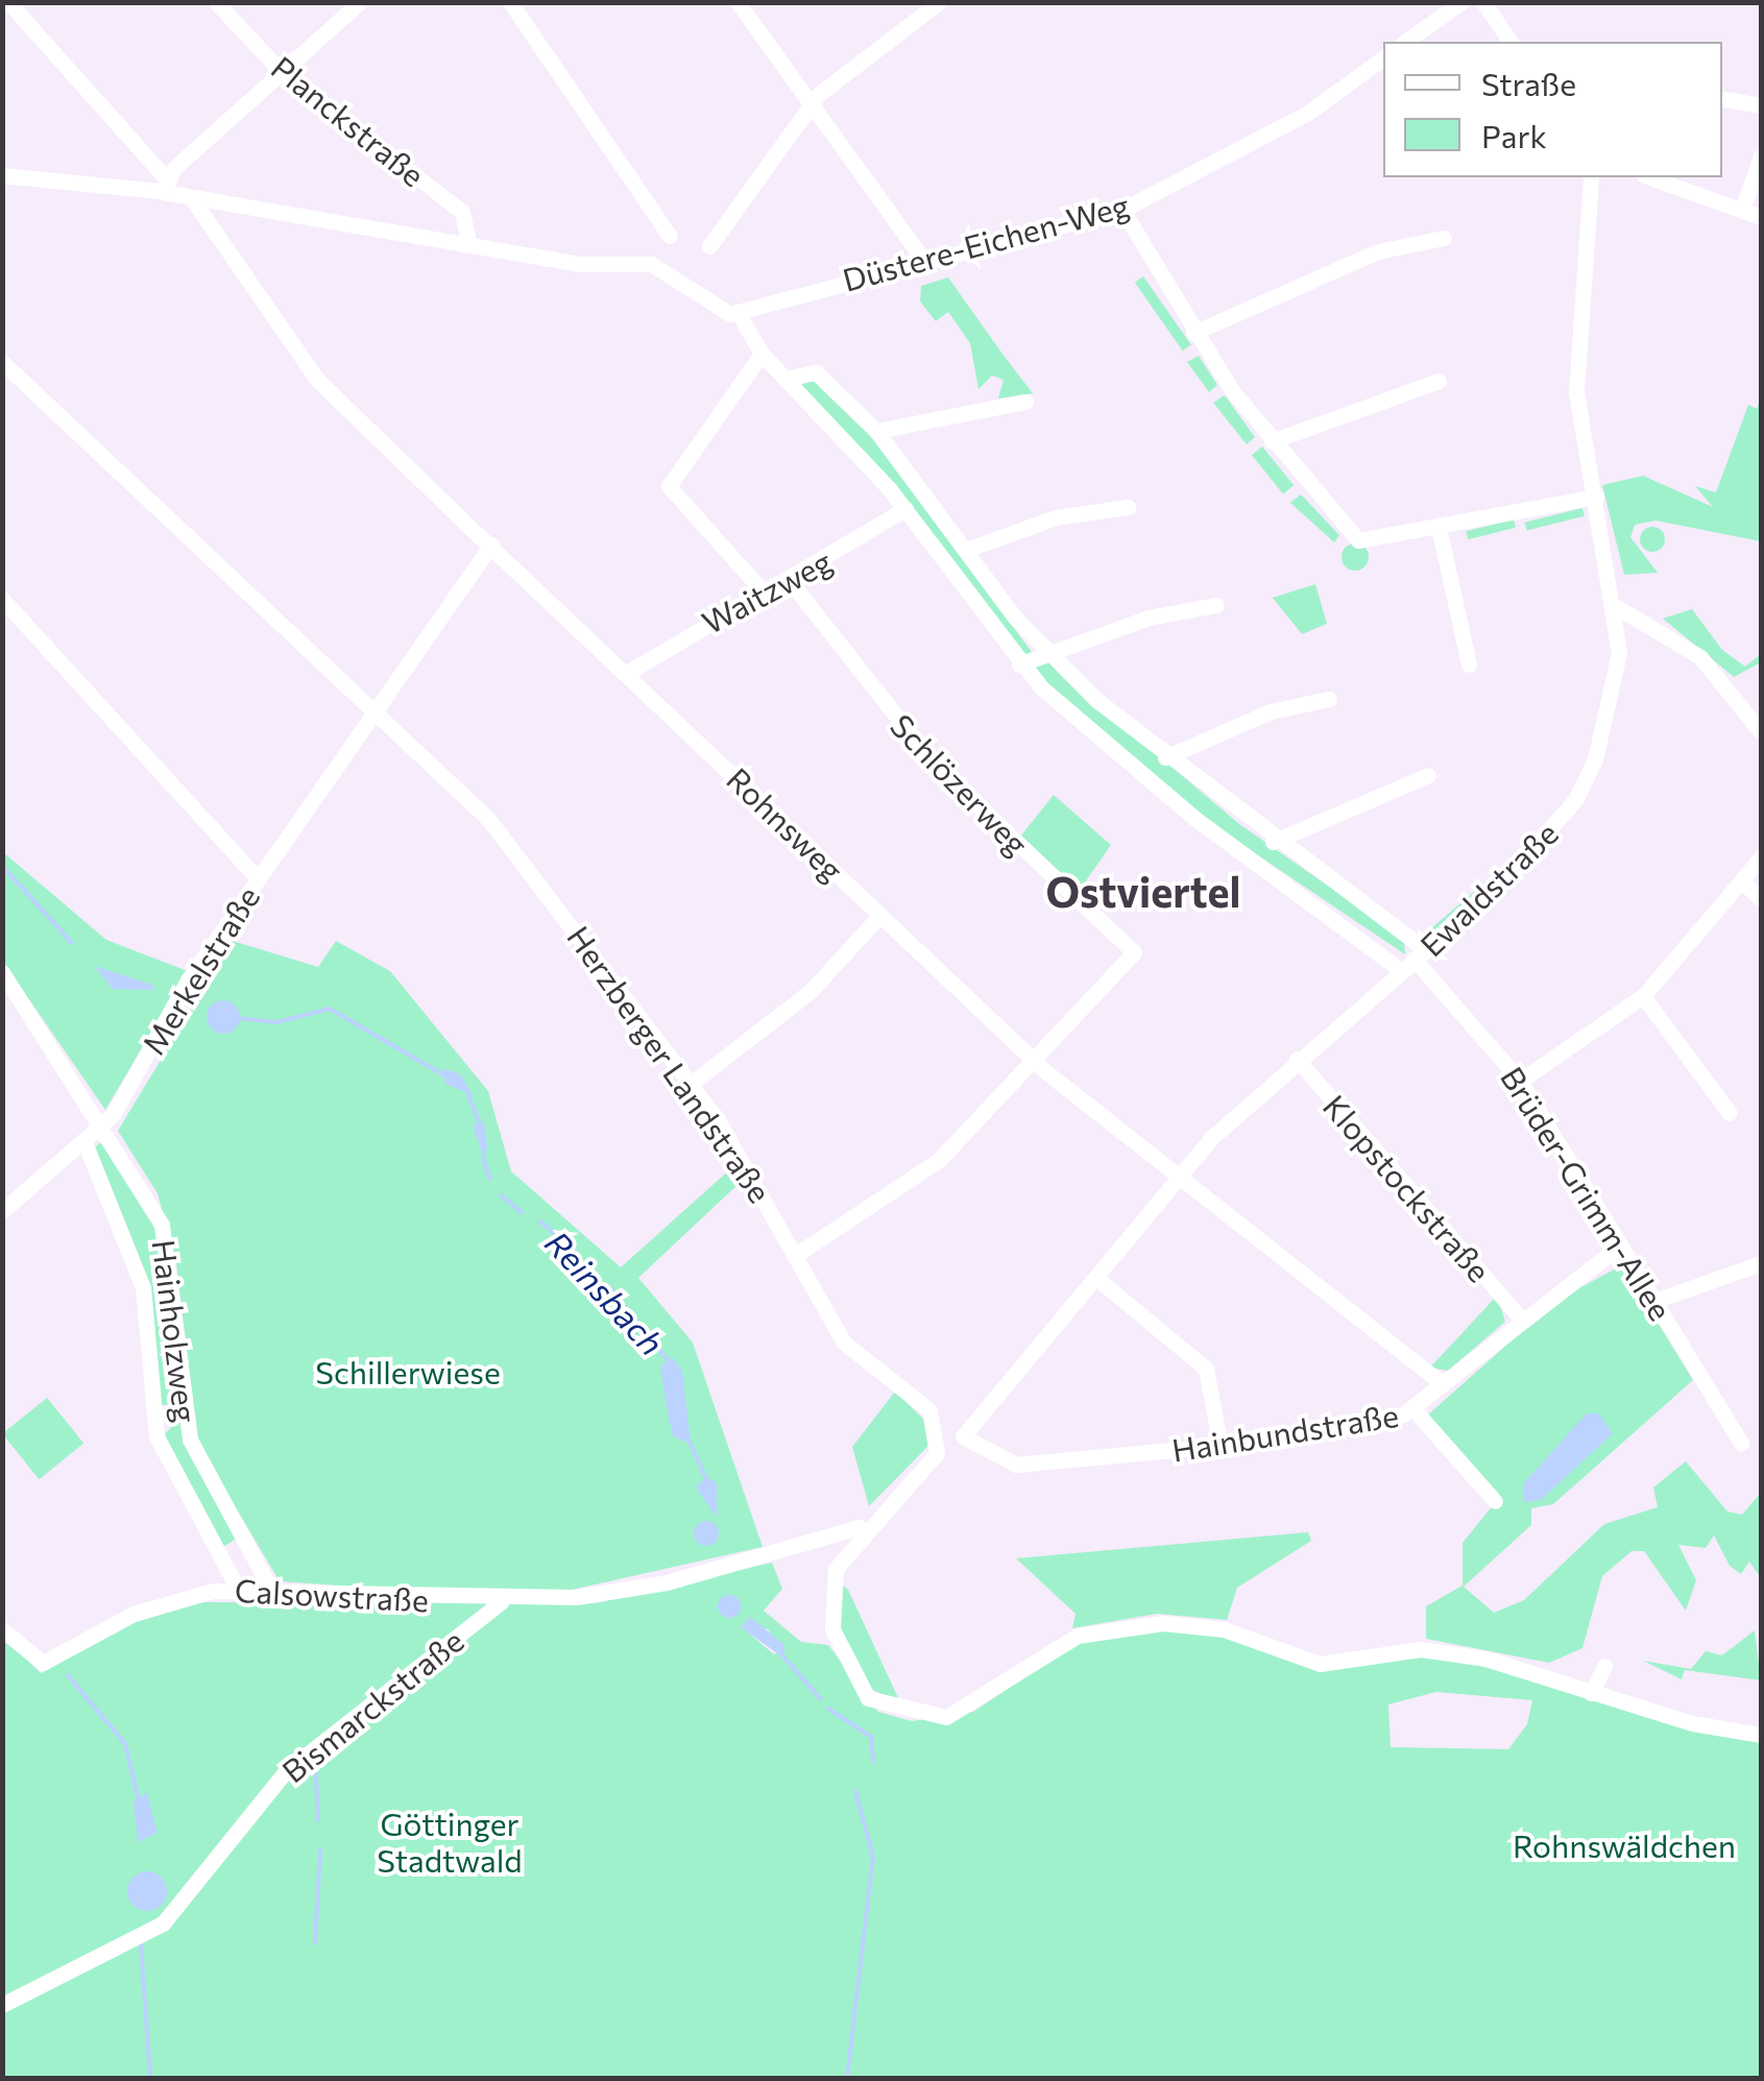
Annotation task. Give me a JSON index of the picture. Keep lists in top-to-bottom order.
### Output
{
  "streets": {
    "street": [
      "Planckstraße",
      "Düstere-Eichen-Weg",
      "Waitzweg",
      "Schlözerweg",
      "Rohnsweg",
      "Ewaldstraße",
      "Merkelstraße",
      "Herzberger Landstraße",
      "Klopstockstraße",
      "Brüder-Grimm-Allee",
      "Hainholzweg",
      "Hainbundstraße",
      "Calsowstraße",
      "Bismarckstraße"
    ]
  },
  "crossings": [
    ["Düstere-Eichen-Weg", "Brüder-Grimm-Allee"],
    ["Waitzweg", "Schlözerweg"],
    ["Waitzweg", "Rohnsweg"],
    ["Waitzweg", "Brüder-Grimm-Allee"],
    ["Schlözerweg", "Rohnsweg"],
    ["Rohnsweg", "Ewaldstraße"],
    ["Rohnsweg", "Merkelstraße"],
    ["Rohnsweg", "Hainbundstraße"],
    ["Ewaldstraße", "Klopstockstraße"],
    ["Ewaldstraße", "Brüder-Grimm-Allee"],
    ["Ewaldstraße", "Hainbundstraße"],
    ["Merkelstraße", "Herzberger Landstraße"],
    ["Merkelstraße", "Hainholzweg"],
    ["Klopstockstraße", "Hainbundstraße"],
    ["Brüder-Grimm-Allee", "Hainbundstraße"],
    ["Hainholzweg", "Calsowstraße"],
    ["Calsowstraße", "Bismarckstraße"]
  ],
  "districts": ["Ostviertel"],
  "water": ["Reinsbach"],
  "parks": ["Schillerwiese", "Göttinger Stadtwald", "Rohnswäldchen"],
  "legend": ["Straße", "Park"]
}
